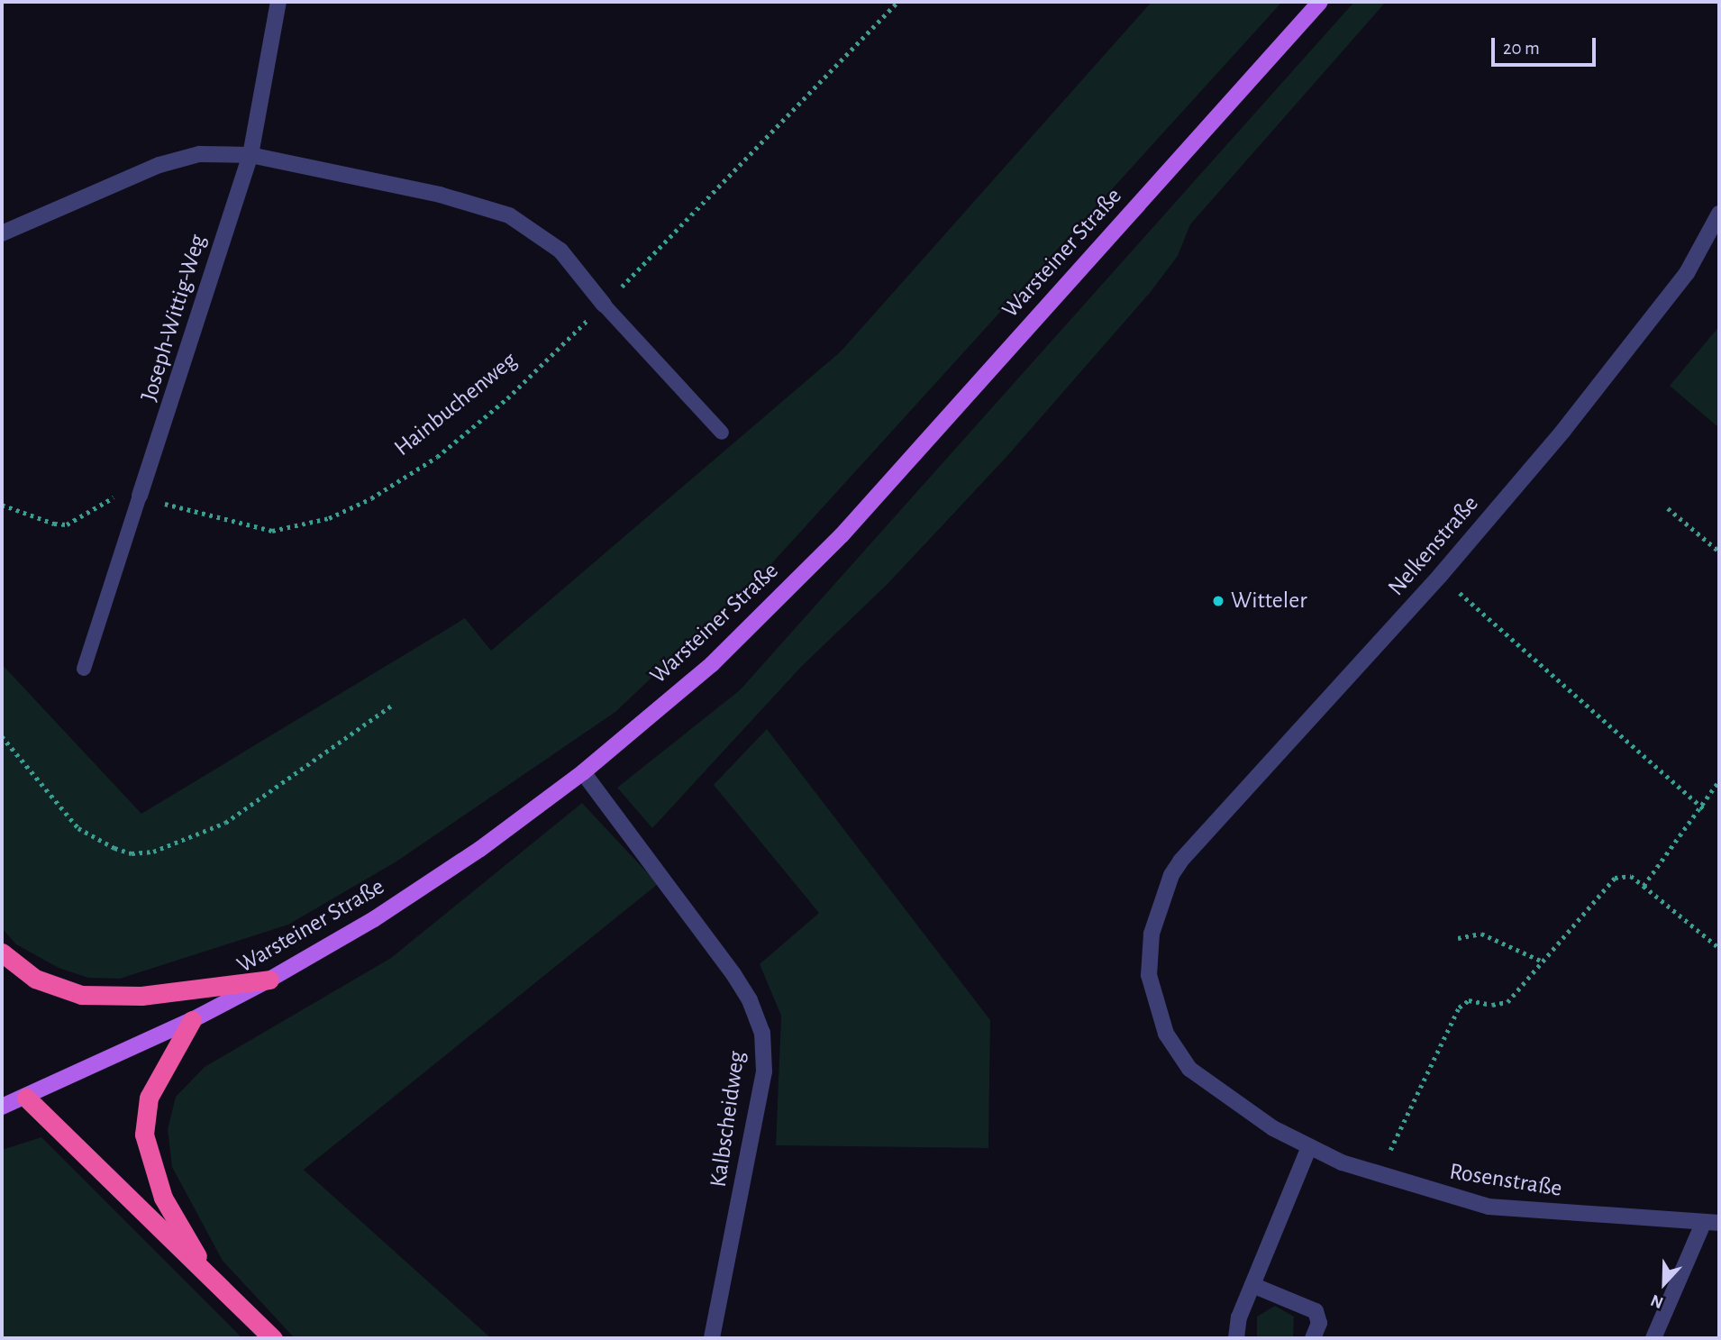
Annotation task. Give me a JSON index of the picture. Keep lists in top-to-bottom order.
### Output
{
  "streets": {
    "main road": ["Warsteiner Straße"],
    "street": [
      "Joseph-Wittig-Weg",
      "Nelkenstraße",
      "Kalbscheidweg",
      "Rosenstraße"
    ],
    "path": ["Hainbuchenweg"]
  },
  "crossings": [
    ["Warsteiner Straße", "Kalbscheidweg"],
    ["Joseph-Wittig-Weg", "Hainbuchenweg"],
    ["Nelkenstraße", "Rosenstraße"]
  ],
  "places": ["Witteler"],
  "scale_bar": "20 m",
  "north": "bottom"
}
